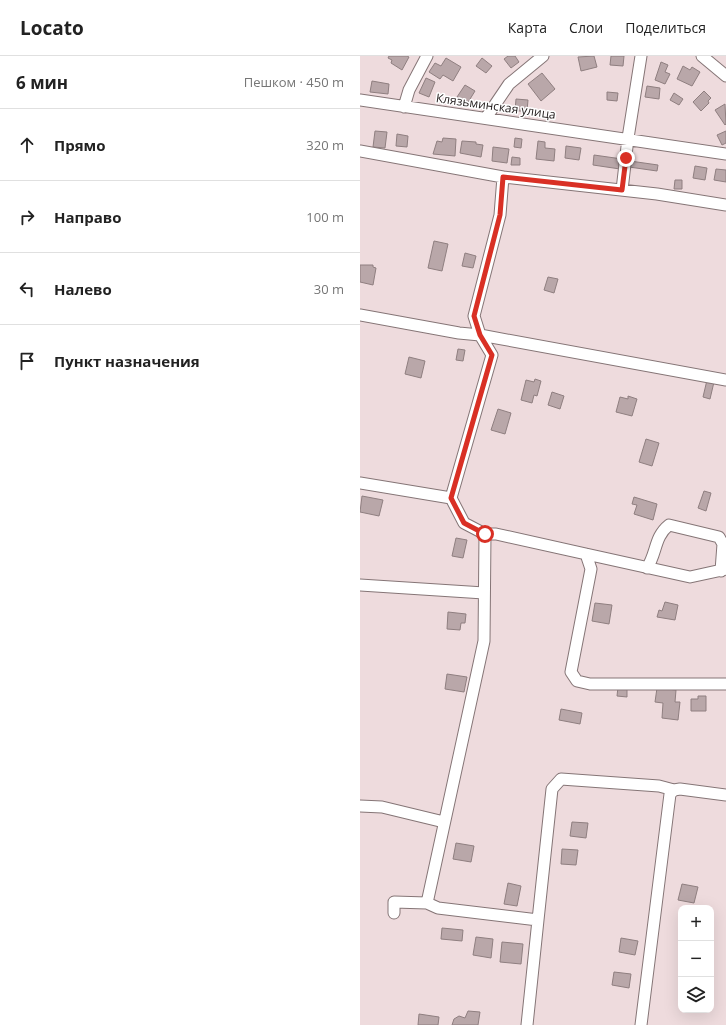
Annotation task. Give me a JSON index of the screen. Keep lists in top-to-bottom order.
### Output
{
  "streets": {
    "street": ["Клязьминская улица"]
  },
  "page": {
    "header": "Locato",
    "nav": ["Карта", "Слои", "Поделиться"],
    "heading": ["6 мин", "Пешком · 450 m"],
    "list": [
      ["Прямо", "320 m"],
      ["Направо", "100 m"],
      ["Налево", "30 m"],
      "Пункт назначения"
    ],
    "map_buttons": ["+", "−"]
  }
}
